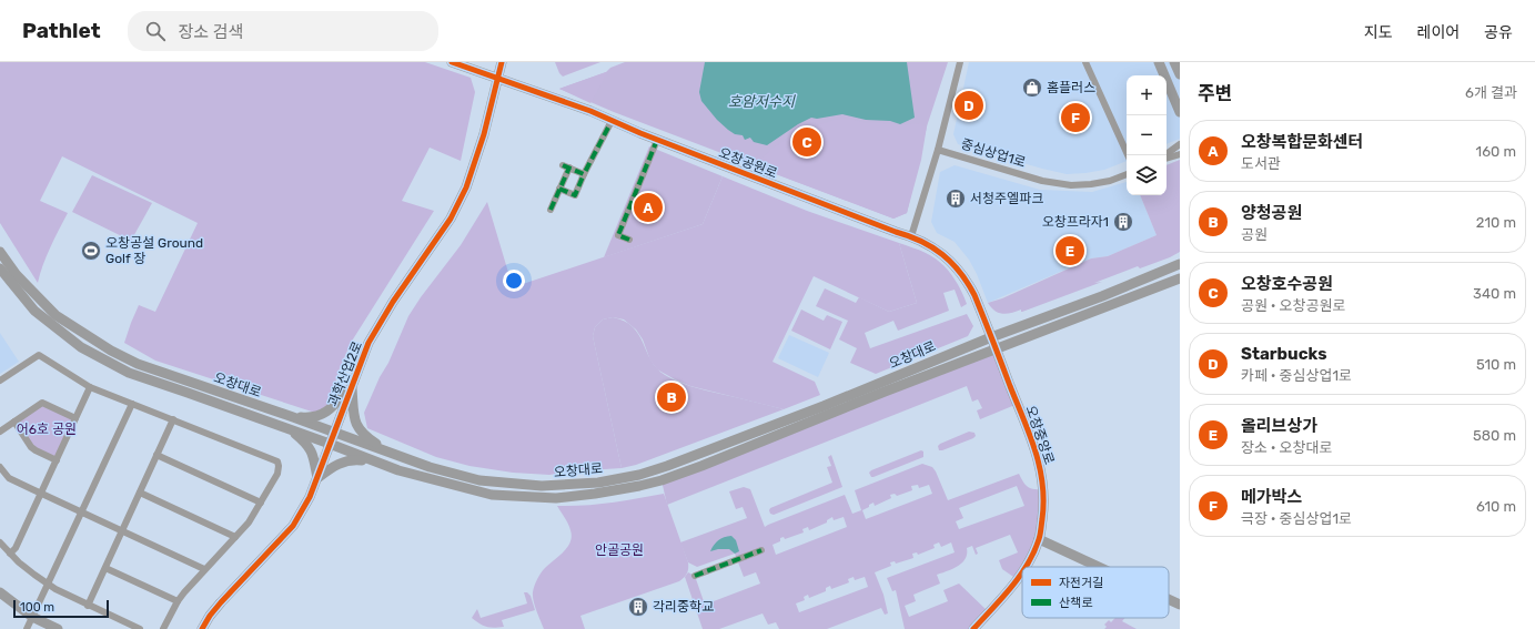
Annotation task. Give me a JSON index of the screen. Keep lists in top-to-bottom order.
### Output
{
  "streets": {
    "main road": [
      "오창공원로",
      "오창대로",
      "과학산업2로",
      "오창중앙로"
    ],
    "street": ["중심상업1로"]
  },
  "crossings": [
    ["오창공원로", "오창대로"],
    ["오창공원로", "과학산업2로"],
    ["오창공원로", "오창중앙로"],
    ["오창대로", "과학산업2로"],
    ["오창대로", "오창중앙로"]
  ],
  "water": ["호암저수지"],
  "parks": ["어6호 공원", "안골공원"],
  "places": {
    "shop": ["홈플러스"],
    "building": ["서청주엘파크", "오창프라자1", "각리중학교"],
    "sports": ["오창공설 Ground Golf 장"]
  },
  "legend": ["자전거길", "산책로"],
  "scale_bar": "100 m",
  "page": {
    "header": "Pathlet",
    "search": "장소 검색",
    "nav": ["지도", "레이어", "공유"],
    "heading": ["주변", "6개 결과"],
    "map_buttons": ["+", "−"],
    "pins": [
      "D",
      "F",
      "C",
      "A",
      "E",
      "B"
    ],
    "list": [
      {
        "mark": "A",
        "name": "오창복합문화센터",
        "note": "도서관",
        "value": "160 m"
      },
      {
        "mark": "B",
        "name": "양청공원",
        "note": "공원",
        "value": "210 m"
      },
      {
        "mark": "C",
        "name": "오창호수공원",
        "note": "공원 · 오창공원로",
        "value": "340 m"
      },
      {
        "mark": "D",
        "name": "Starbucks",
        "note": "카페 · 중심상업1로",
        "value": "510 m"
      },
      {
        "mark": "E",
        "name": "올리브상가",
        "note": "장소 · 오창대로",
        "value": "580 m"
      },
      {
        "mark": "F",
        "name": "메가박스",
        "note": "극장 · 중심상업1로",
        "value": "610 m"
      }
    ],
    "scale": "100 m"
  }
}
